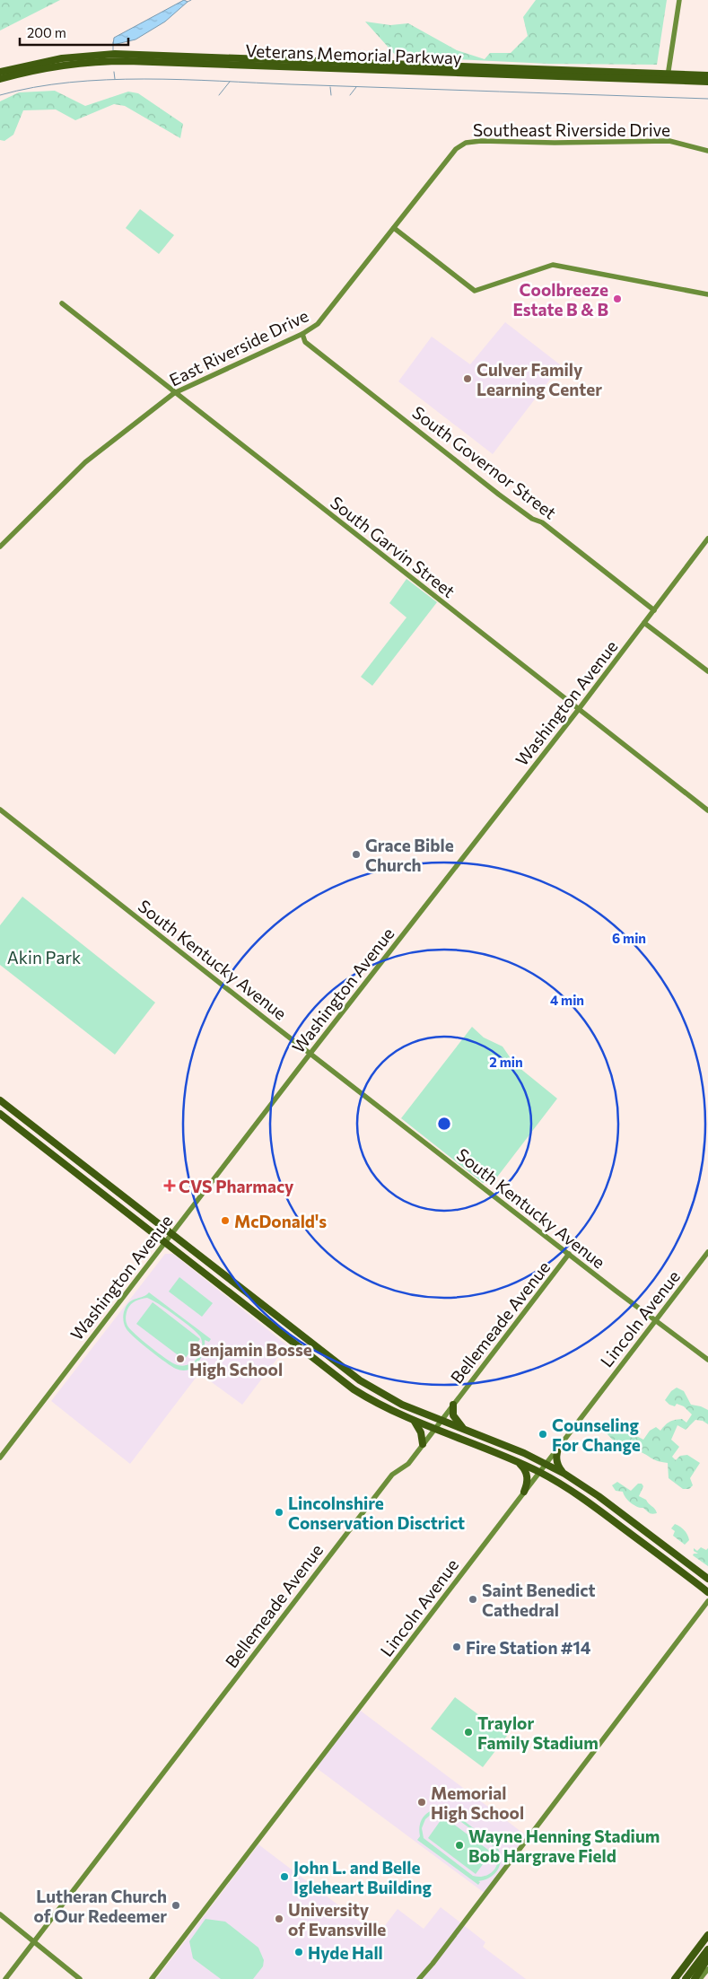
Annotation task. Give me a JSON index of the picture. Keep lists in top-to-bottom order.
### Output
{
  "streets": {
    "highway": ["Veterans Memorial Parkway"],
    "street": [
      "Southeast Riverside Drive",
      "East Riverside Drive",
      "South Governor Street",
      "South Garvin Street",
      "Washington Avenue",
      "South Kentucky Avenue",
      "Lincoln Avenue",
      "Bellemeade Avenue"
    ]
  },
  "crossings": [
    ["Southeast Riverside Drive", "East Riverside Drive"],
    ["East Riverside Drive", "South Governor Street"],
    ["East Riverside Drive", "South Garvin Street"],
    ["South Governor Street", "Washington Avenue"],
    ["South Garvin Street", "Washington Avenue"],
    ["Washington Avenue", "South Kentucky Avenue"],
    ["South Kentucky Avenue", "Lincoln Avenue"],
    ["South Kentucky Avenue", "Bellemeade Avenue"]
  ],
  "parks": ["Akin Park"],
  "places": {
    "other": [
      "Coolbreeze Estate B & B",
      "Culver Family Learning Center",
      "Grace Bible Church",
      "McDonald's",
      "Benjamin Bosse High School",
      "Counseling For Change",
      "Lincolnshire Conservation Disctrict",
      "Saint Benedict Cathedral",
      "Fire Station #14",
      "Traylor Family Stadium",
      "Memorial High School",
      "Wayne Henning Stadium Bob Hargrave Field",
      "John L. and Belle Igleheart Building",
      "Lutheran Church of Our Redeemer",
      "University of Evansville",
      "Hyde Hall"
    ],
    "health": ["CVS Pharmacy"]
  },
  "scale_bar": "200 m",
  "rings": ["6 min", "4 min", "2 min"]
}
